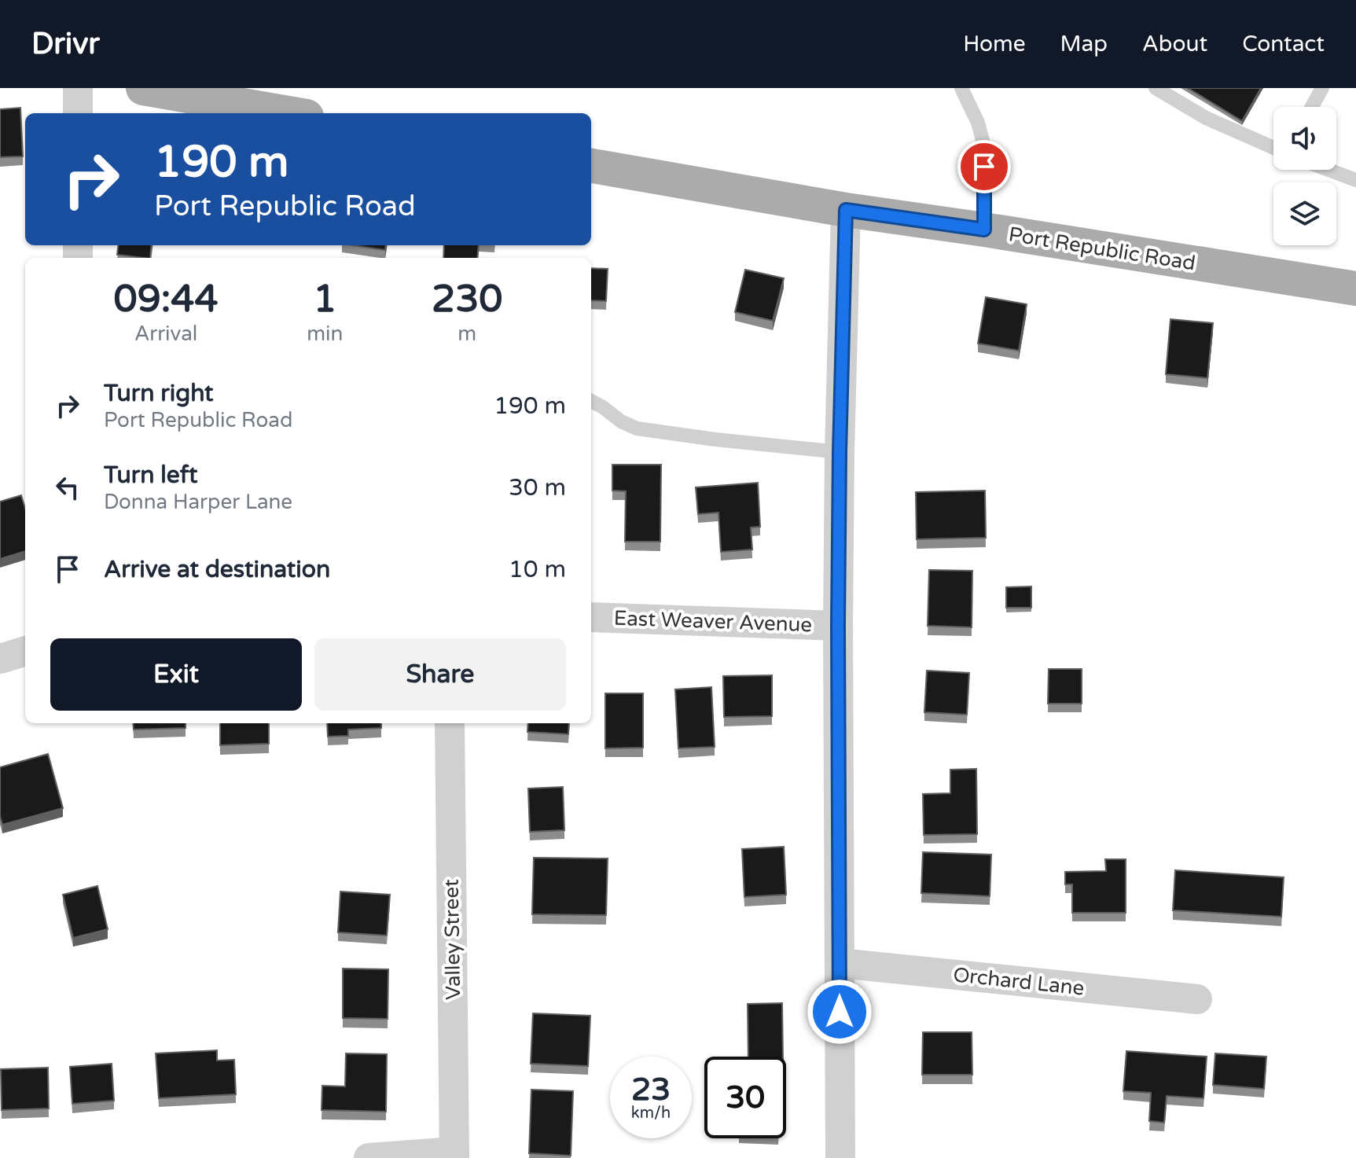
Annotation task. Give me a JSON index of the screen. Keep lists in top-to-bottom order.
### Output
{
  "streets": {
    "main road": ["Port Republic Road"],
    "street": ["East Weaver Avenue", "Valley Street", "Orchard Lane"]
  },
  "page": {
    "header": "Drivr",
    "nav": [
      "Home",
      "Map",
      "About",
      "Contact"
    ],
    "turn": ["190 m", "Port Republic Road"],
    "eta": [
      "09:44",
      "Arrival",
      "1",
      "min",
      "230",
      "m"
    ],
    "list": [
      {
        "name": "Turn right",
        "note": "Port Republic Road",
        "value": "190 m"
      },
      {
        "name": "Turn left",
        "note": "Donna Harper Lane",
        "value": "30 m"
      },
      {
        "name": "Arrive at destination",
        "value": "10 m"
      }
    ],
    "buttons": ["Exit", "Share"],
    "speed": "23 km/h",
    "limit": "30"
  }
}
